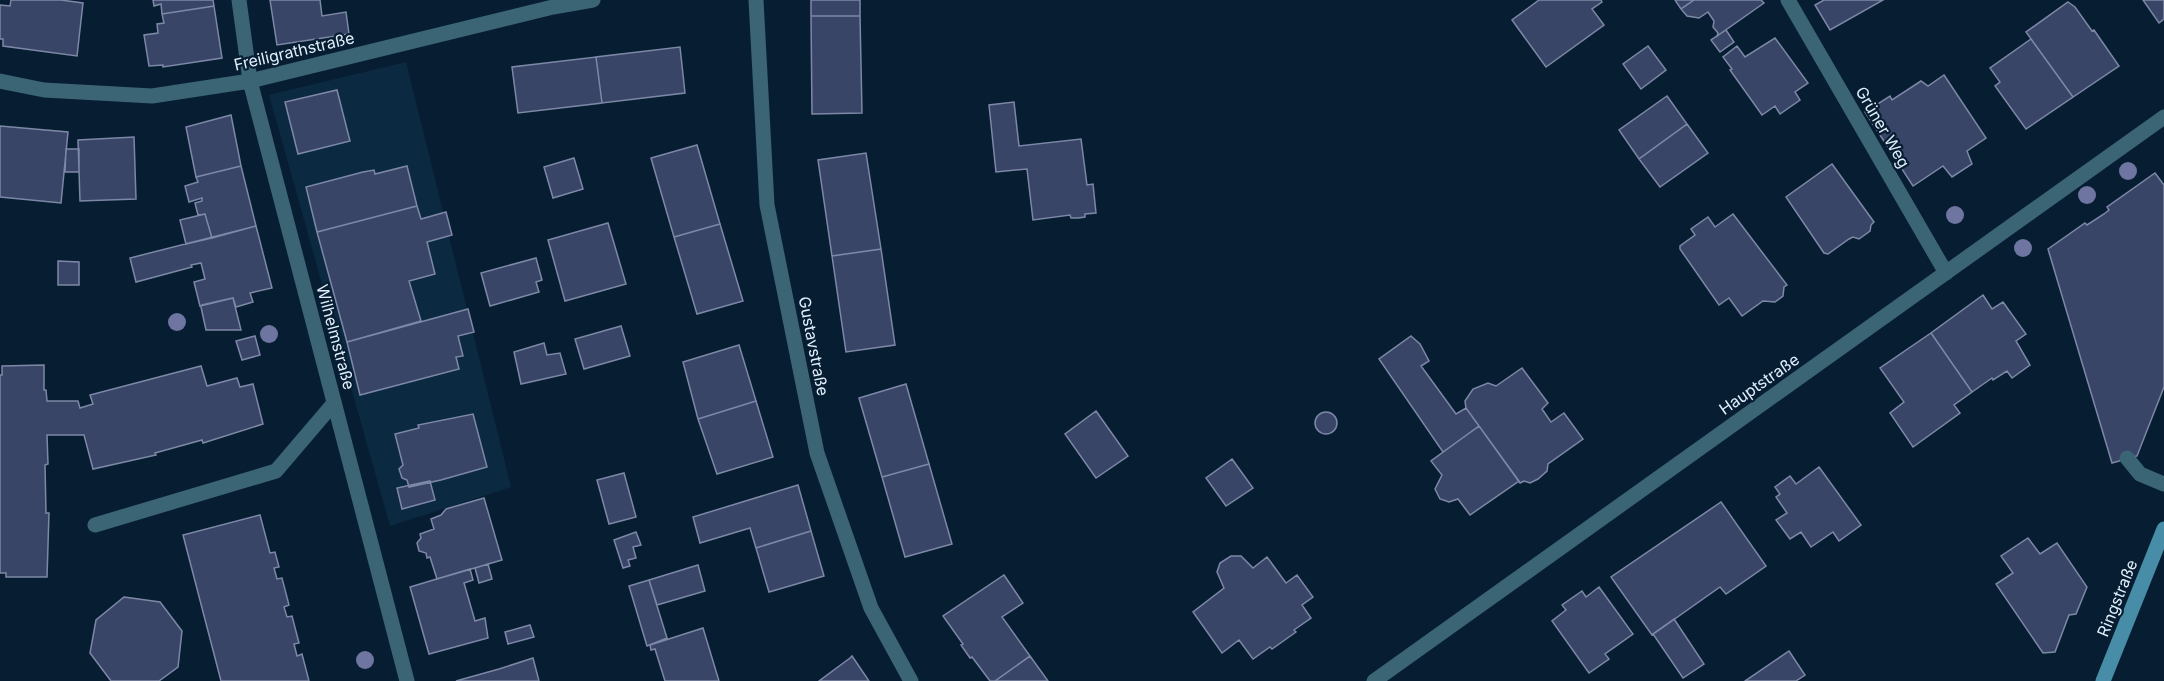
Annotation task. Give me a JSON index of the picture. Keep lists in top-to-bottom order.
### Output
{
  "streets": {
    "main road": ["Ringstraße"],
    "street": [
      "Freiligrathstraße",
      "Grüner Weg",
      "Wilhelmstraße",
      "Gustavstraße",
      "Hauptstraße"
    ]
  },
  "crossings": [
    ["Freiligrathstraße", "Wilhelmstraße"],
    ["Grüner Weg", "Hauptstraße"]
  ]
}
